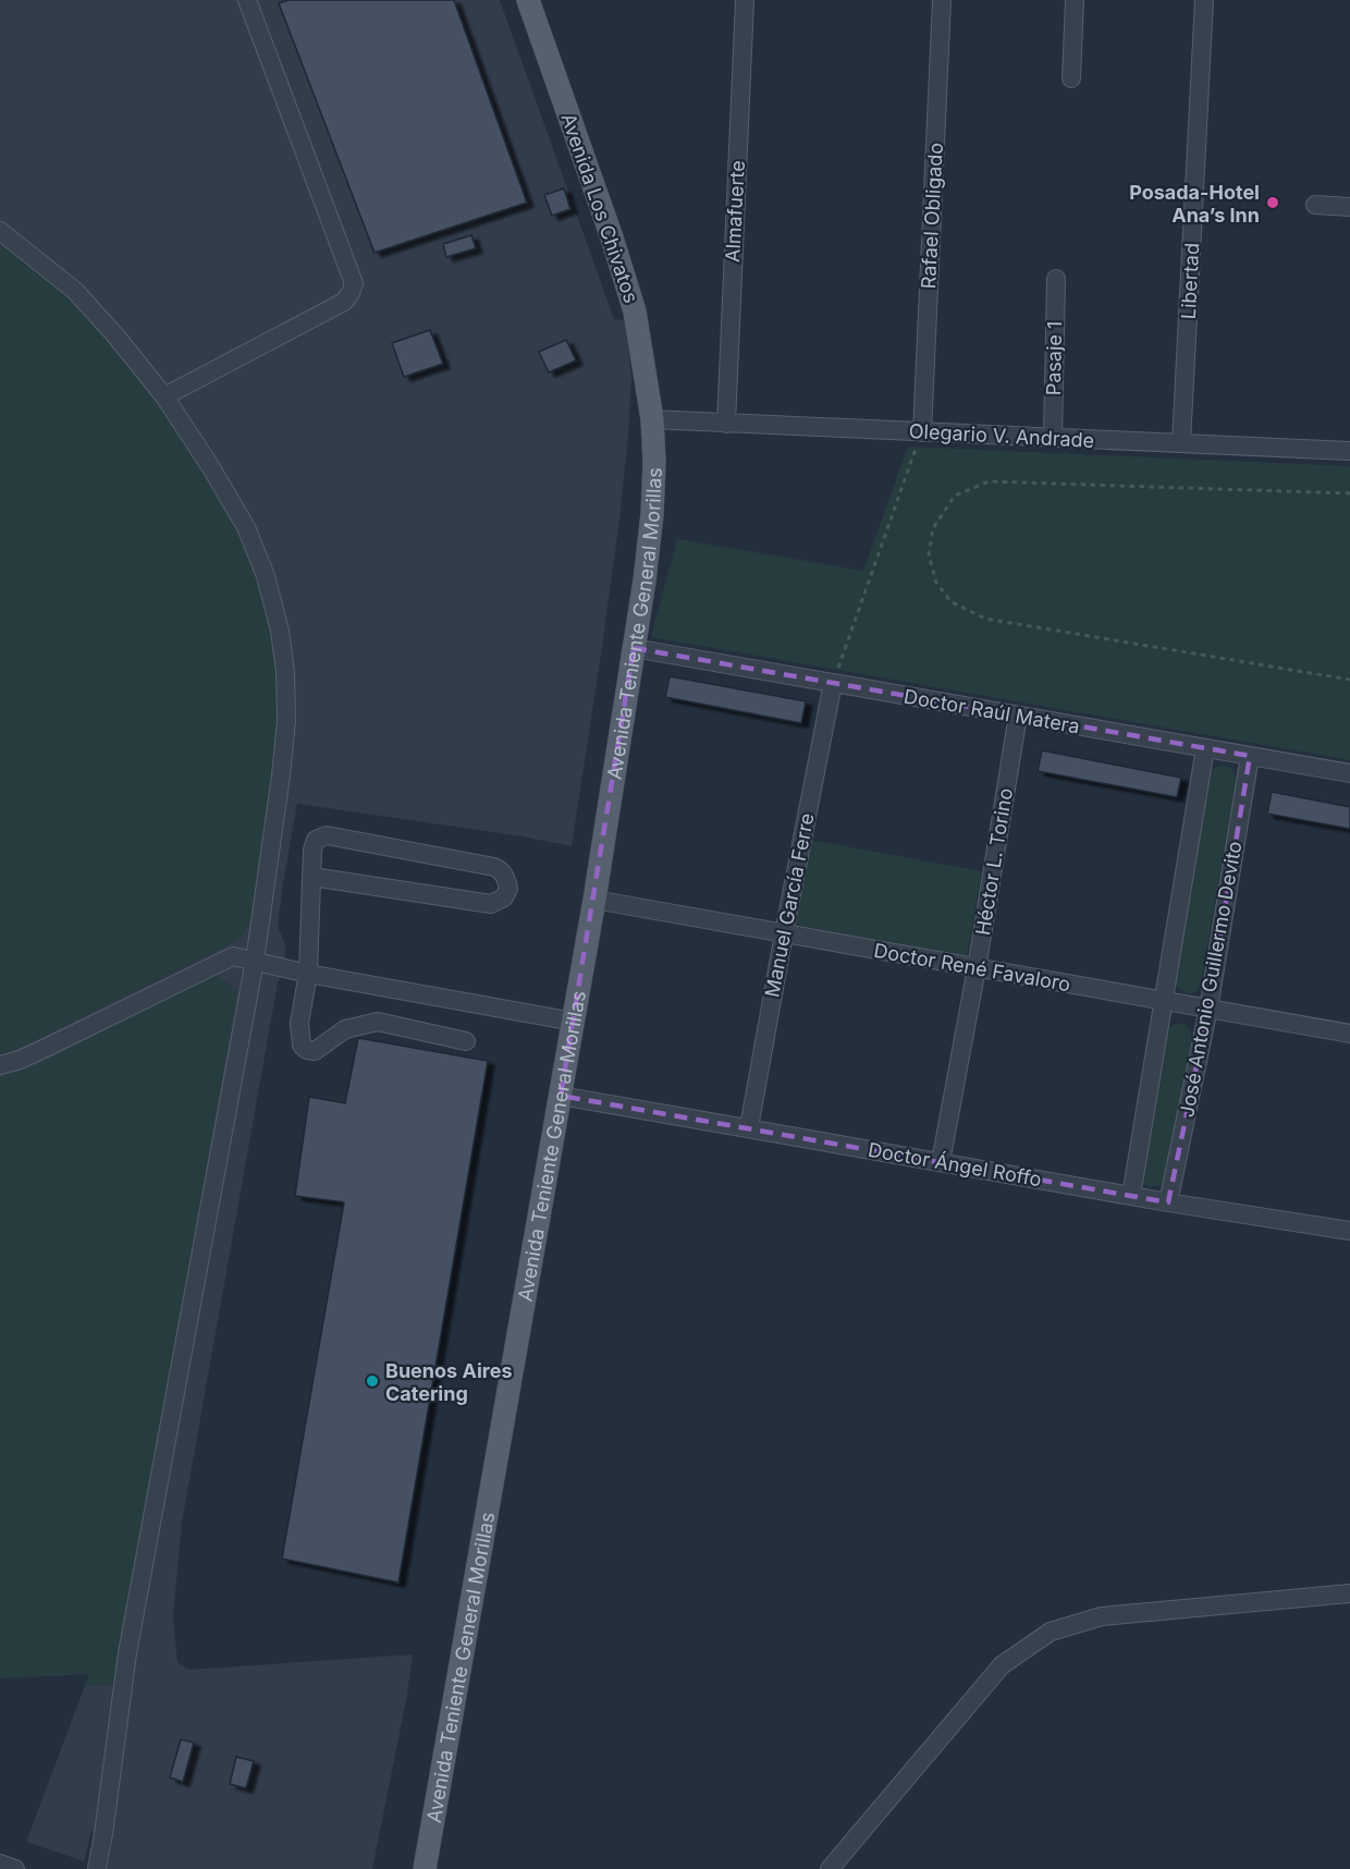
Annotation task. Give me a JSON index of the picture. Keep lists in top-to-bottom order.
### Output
{
  "streets": {
    "main road": ["Avenida Los Chivatos", "Avenida Teniente General Morillas"],
    "street": [
      "Almafuerte",
      "Rafael Obligado",
      "Libertad",
      "Pasaje 1",
      "Olegario V. Andrade",
      "Doctor Raúl Matera",
      "Héctor L. Torino",
      "Manuel García Ferre",
      "Doctor René Favaloro",
      "José Antonio Guillermo Devito",
      "Doctor Ángel Roffo"
    ]
  },
  "crossings": [
    ["Avenida Los Chivatos", "Olegario V. Andrade"],
    ["Avenida Los Chivatos", "Avenida Teniente General Morillas"],
    ["Almafuerte", "Olegario V. Andrade"],
    ["Rafael Obligado", "Olegario V. Andrade"],
    ["Libertad", "Olegario V. Andrade"],
    ["Pasaje 1", "Olegario V. Andrade"],
    ["Olegario V. Andrade", "Avenida Teniente General Morillas"],
    ["Avenida Teniente General Morillas", "Doctor Raúl Matera"],
    ["Avenida Teniente General Morillas", "Doctor René Favaloro"],
    ["Avenida Teniente General Morillas", "Doctor Ángel Roffo"],
    ["Doctor Raúl Matera", "Héctor L. Torino"],
    ["Doctor Raúl Matera", "Manuel García Ferre"],
    ["Doctor Raúl Matera", "José Antonio Guillermo Devito"],
    ["Héctor L. Torino", "Doctor René Favaloro"],
    ["Héctor L. Torino", "Doctor Ángel Roffo"],
    ["Manuel García Ferre", "Doctor René Favaloro"],
    ["Manuel García Ferre", "Doctor Ángel Roffo"],
    ["Doctor René Favaloro", "José Antonio Guillermo Devito"],
    ["José Antonio Guillermo Devito", "Doctor Ángel Roffo"]
  ],
  "places": ["Posada-Hotel Ana’s Inn", "Buenos Aires Catering"]
}
